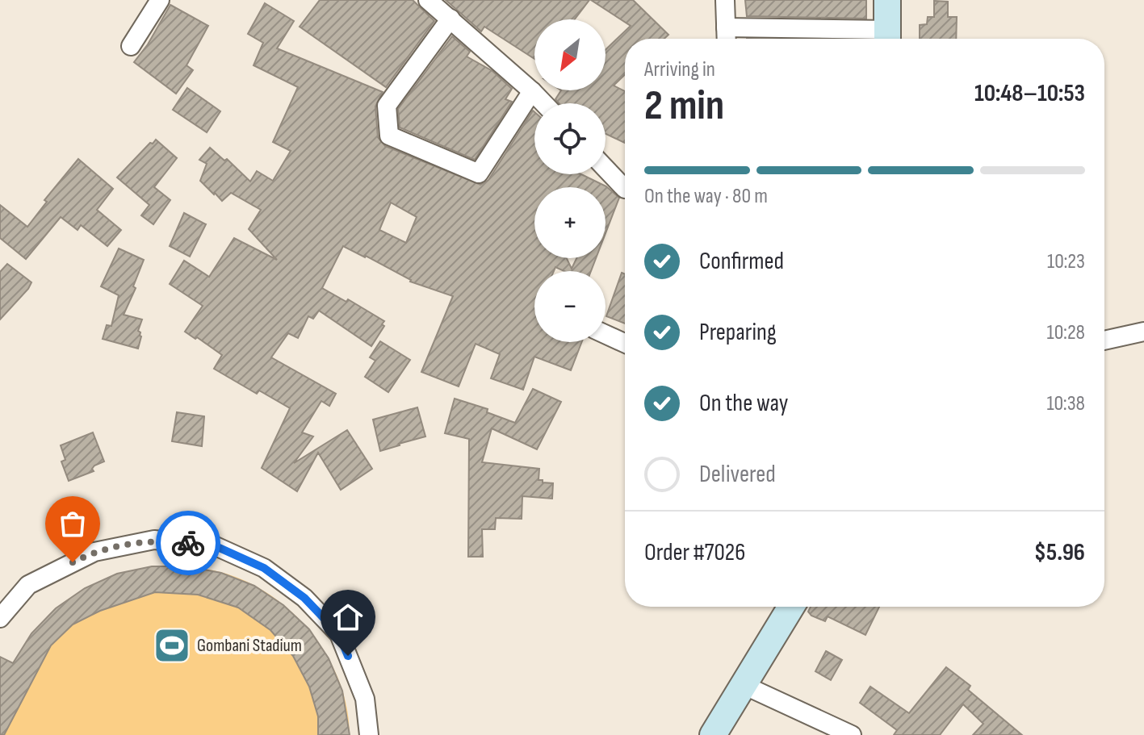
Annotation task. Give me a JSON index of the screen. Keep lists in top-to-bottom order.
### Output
{
  "places": {
    "sports": ["Gombani Stadium"]
  },
  "north": "bottom left",
  "page": {
    "map_buttons": ["+", "−"],
    "heading": ["2 min", "Arriving in", "10:48–10:53"],
    "panel": ["Order #7026", "$5.96"],
    "bar": "On the way · 80 m",
    "list": [
      ["Confirmed", "10:23"],
      ["Preparing", "10:28"],
      ["On the way", "10:38"],
      "Delivered"
    ]
  }
}
